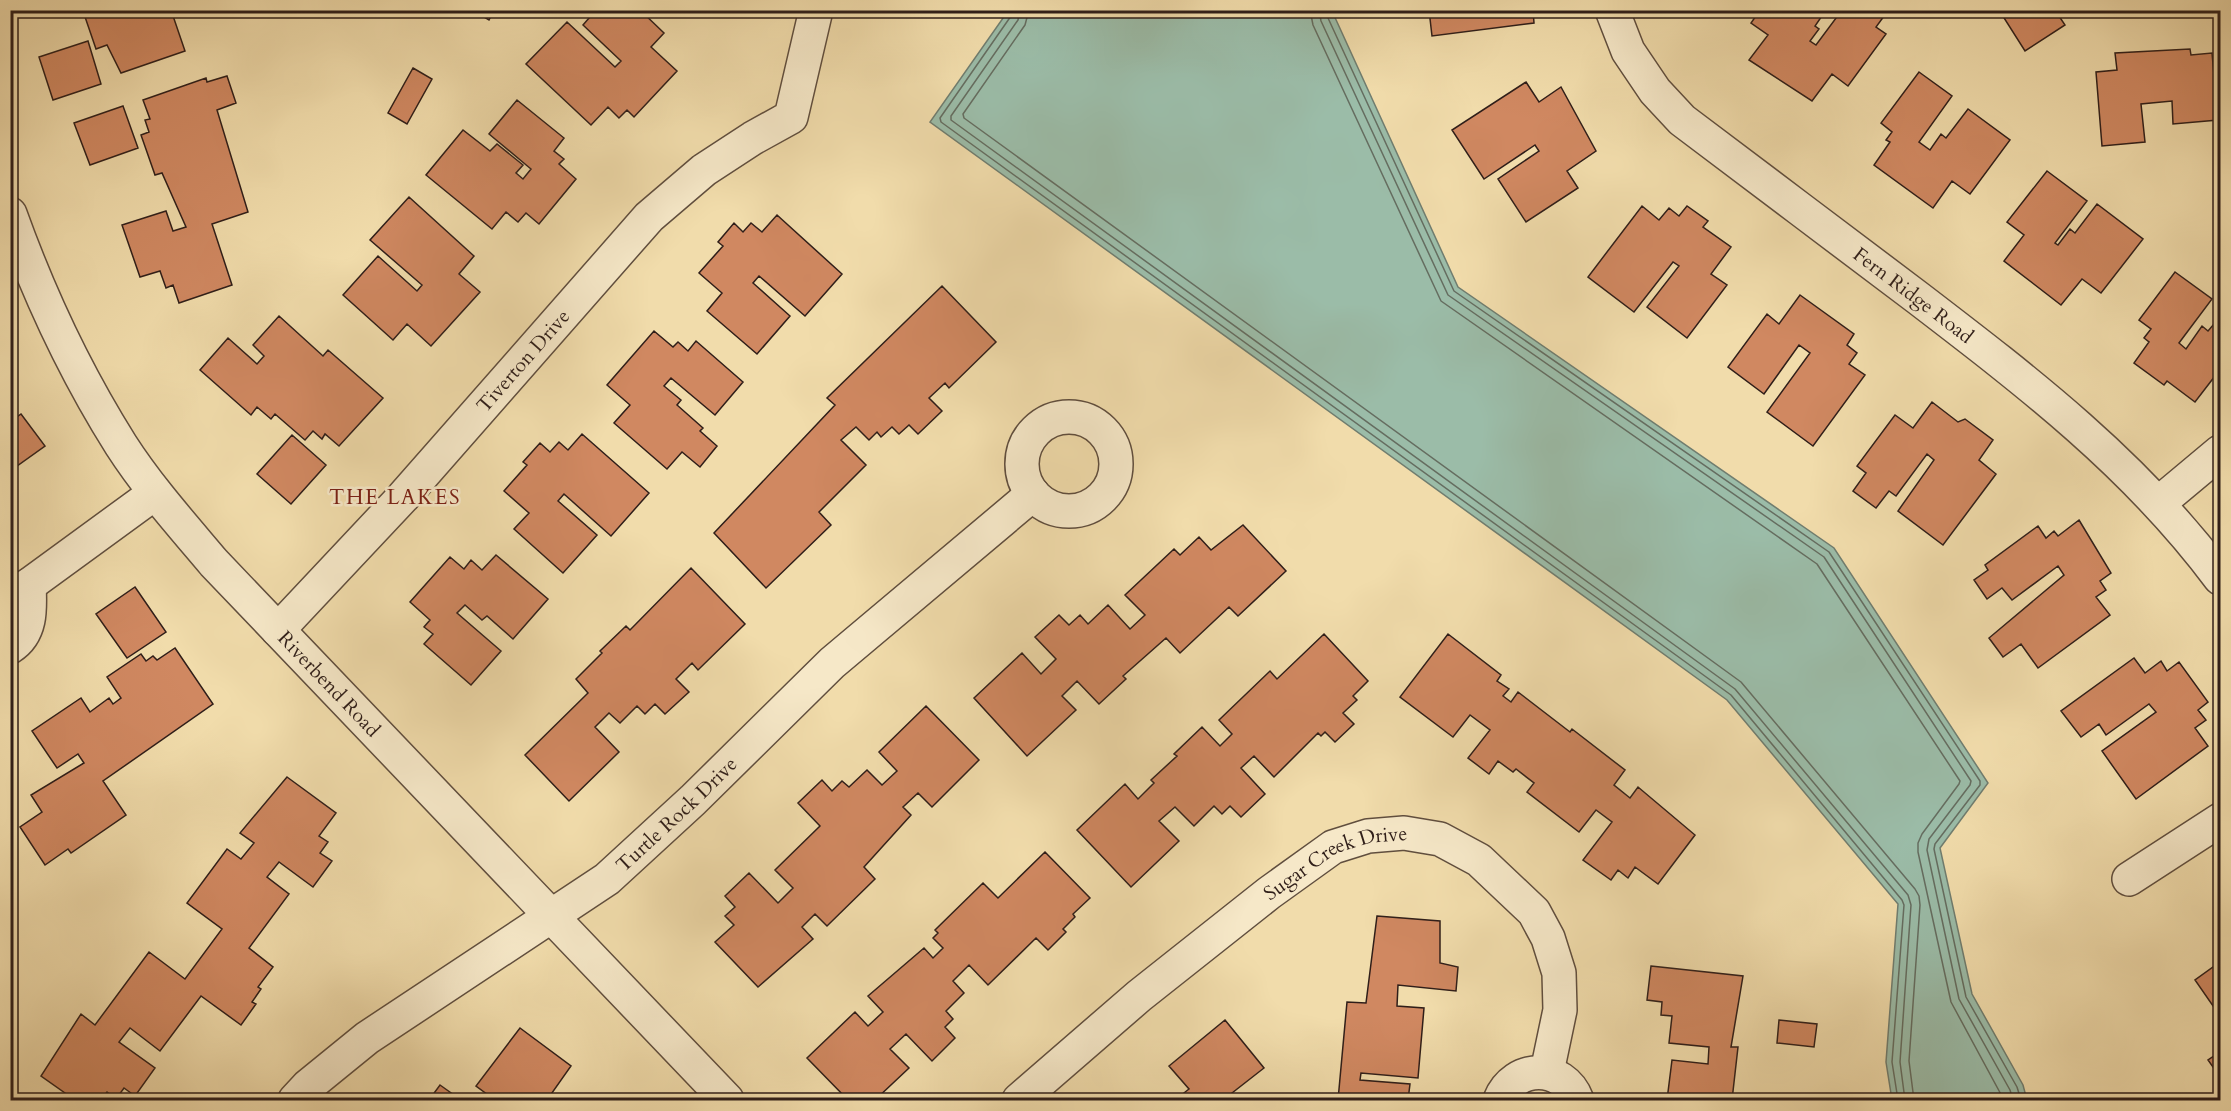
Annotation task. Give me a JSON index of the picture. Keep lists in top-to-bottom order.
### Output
{
  "streets": {
    "street": [
      "Fern Ridge Road",
      "Tiverton Drive",
      "Riverbend Road",
      "Turtle Rock Drive",
      "Sugar Creek Drive"
    ]
  },
  "crossings": [
    ["Tiverton Drive", "Riverbend Road"],
    ["Riverbend Road", "Turtle Rock Drive"]
  ],
  "districts": ["THE LAKES"]
}
